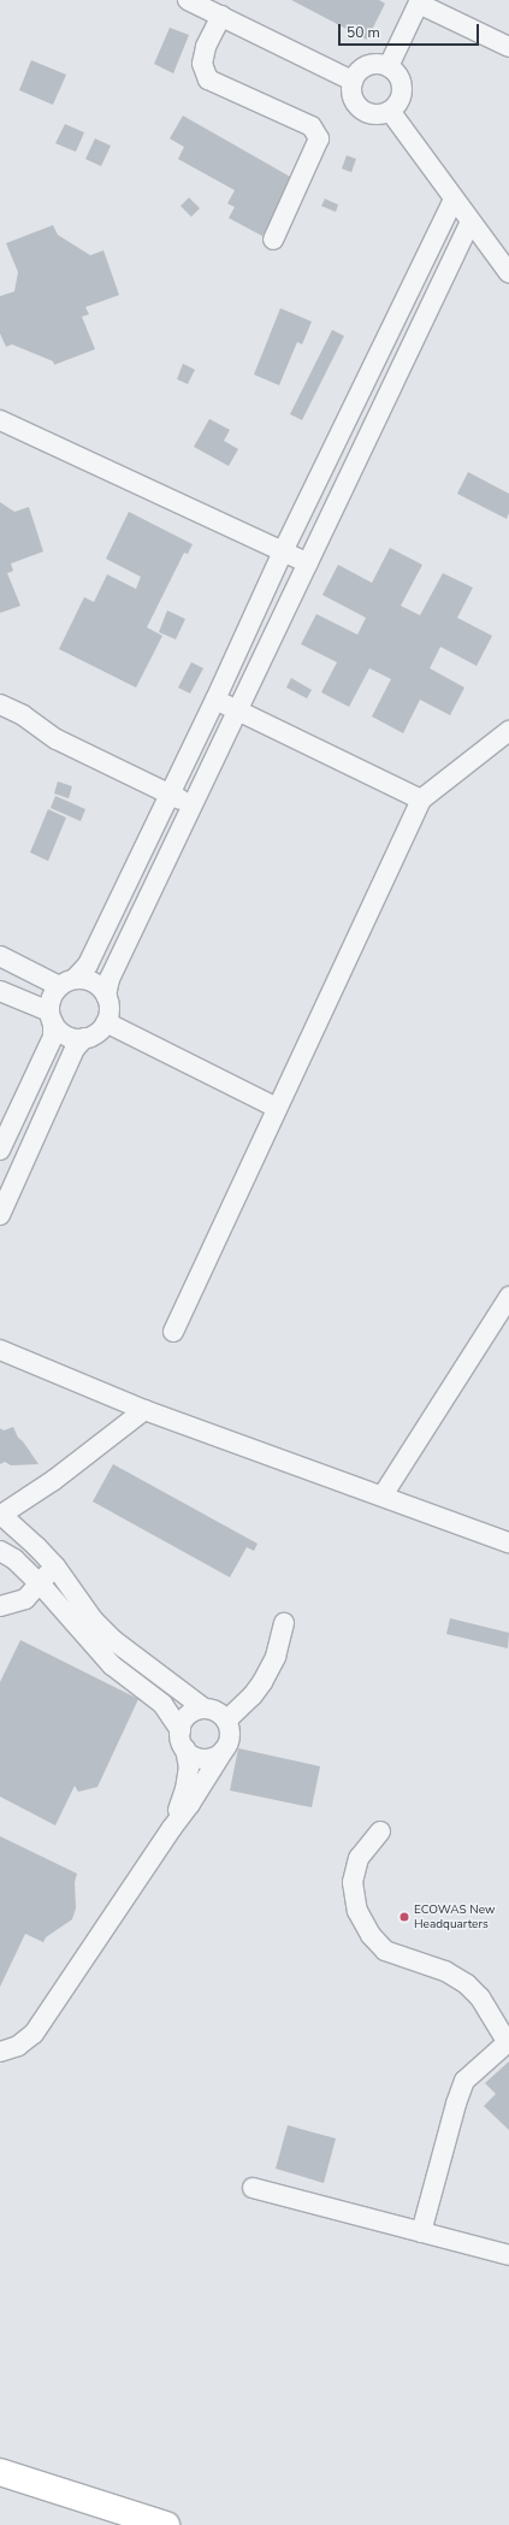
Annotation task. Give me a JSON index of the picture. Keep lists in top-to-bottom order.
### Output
{
  "places": ["ECOWAS New Headquarters"],
  "scale_bar": "50 m"
}
